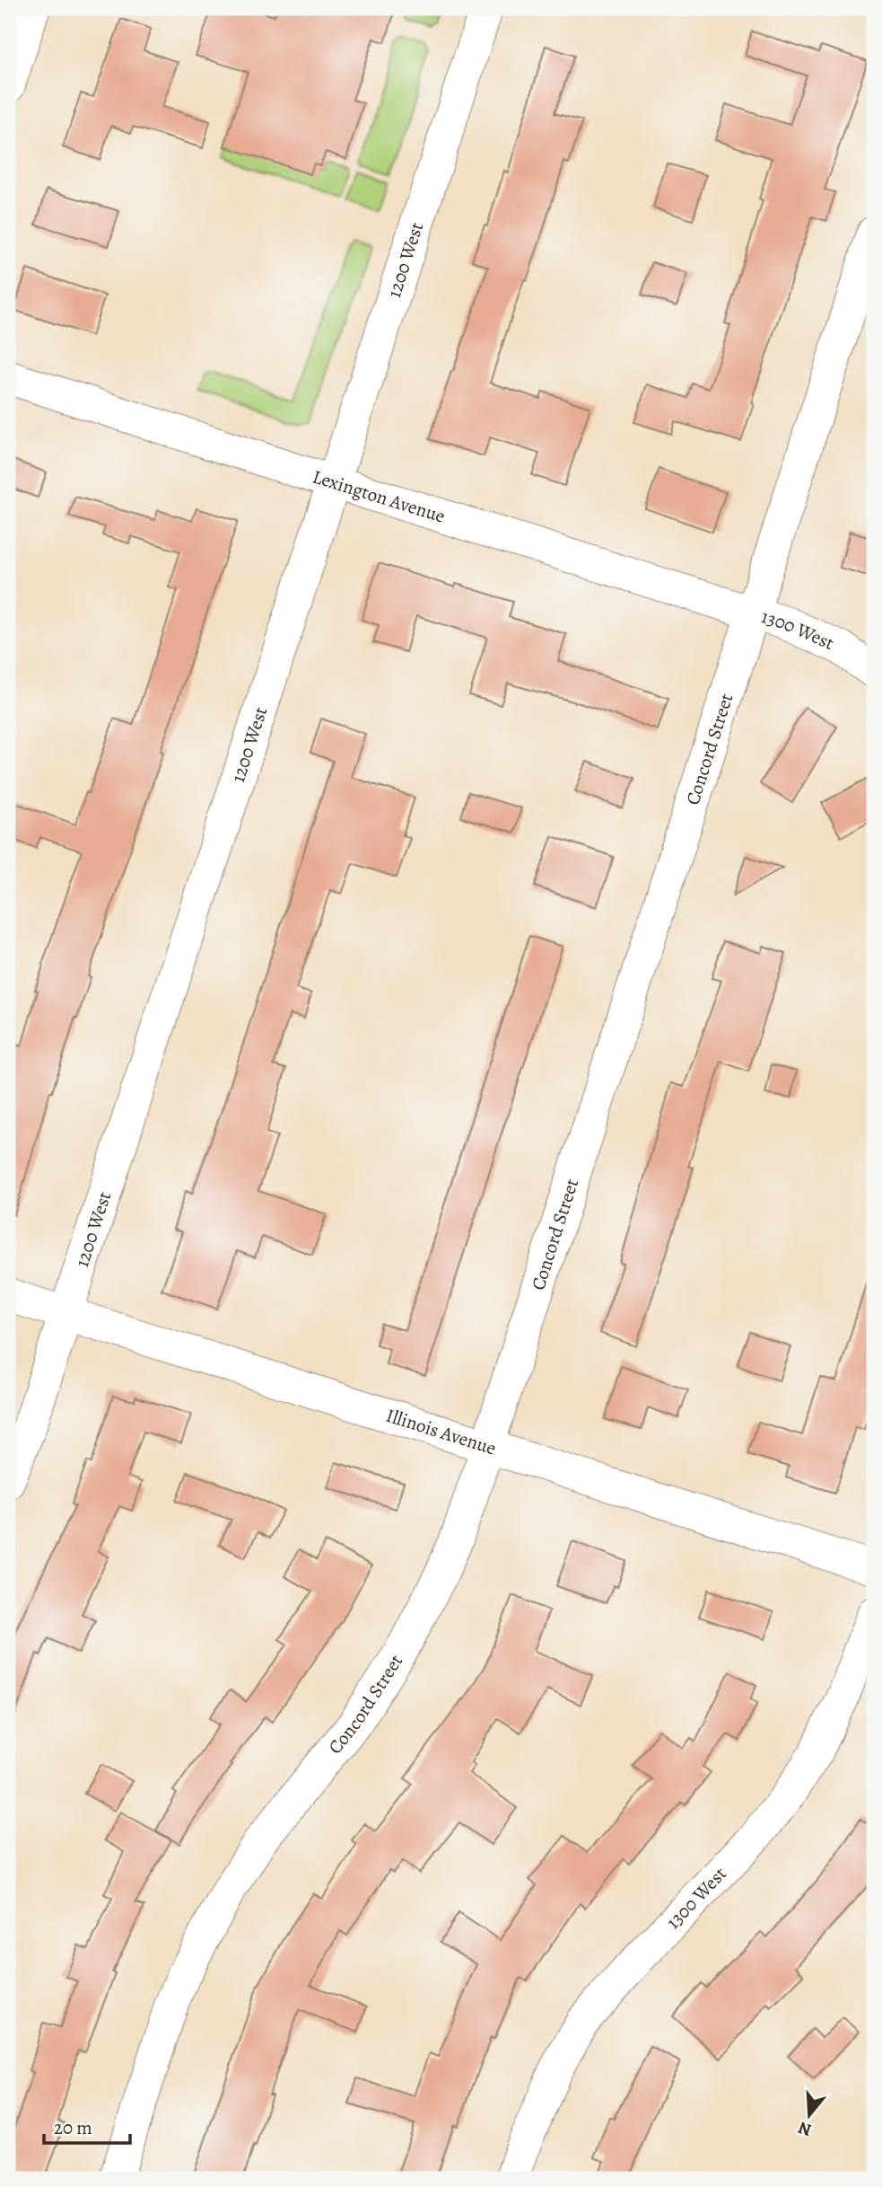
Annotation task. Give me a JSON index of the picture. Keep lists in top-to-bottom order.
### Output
{
  "streets": {
    "street": [
      "1200 West",
      "Lexington Avenue",
      "1300 West",
      "Concord Street",
      "Illinois Avenue"
    ]
  },
  "crossings": [
    ["1200 West", "Lexington Avenue"],
    ["1200 West", "Illinois Avenue"],
    ["Lexington Avenue", "1300 West"],
    ["Lexington Avenue", "Concord Street"],
    ["1300 West", "Concord Street"],
    ["Concord Street", "Illinois Avenue"]
  ],
  "scale_bar": "20 m",
  "north": "bottom"
}
